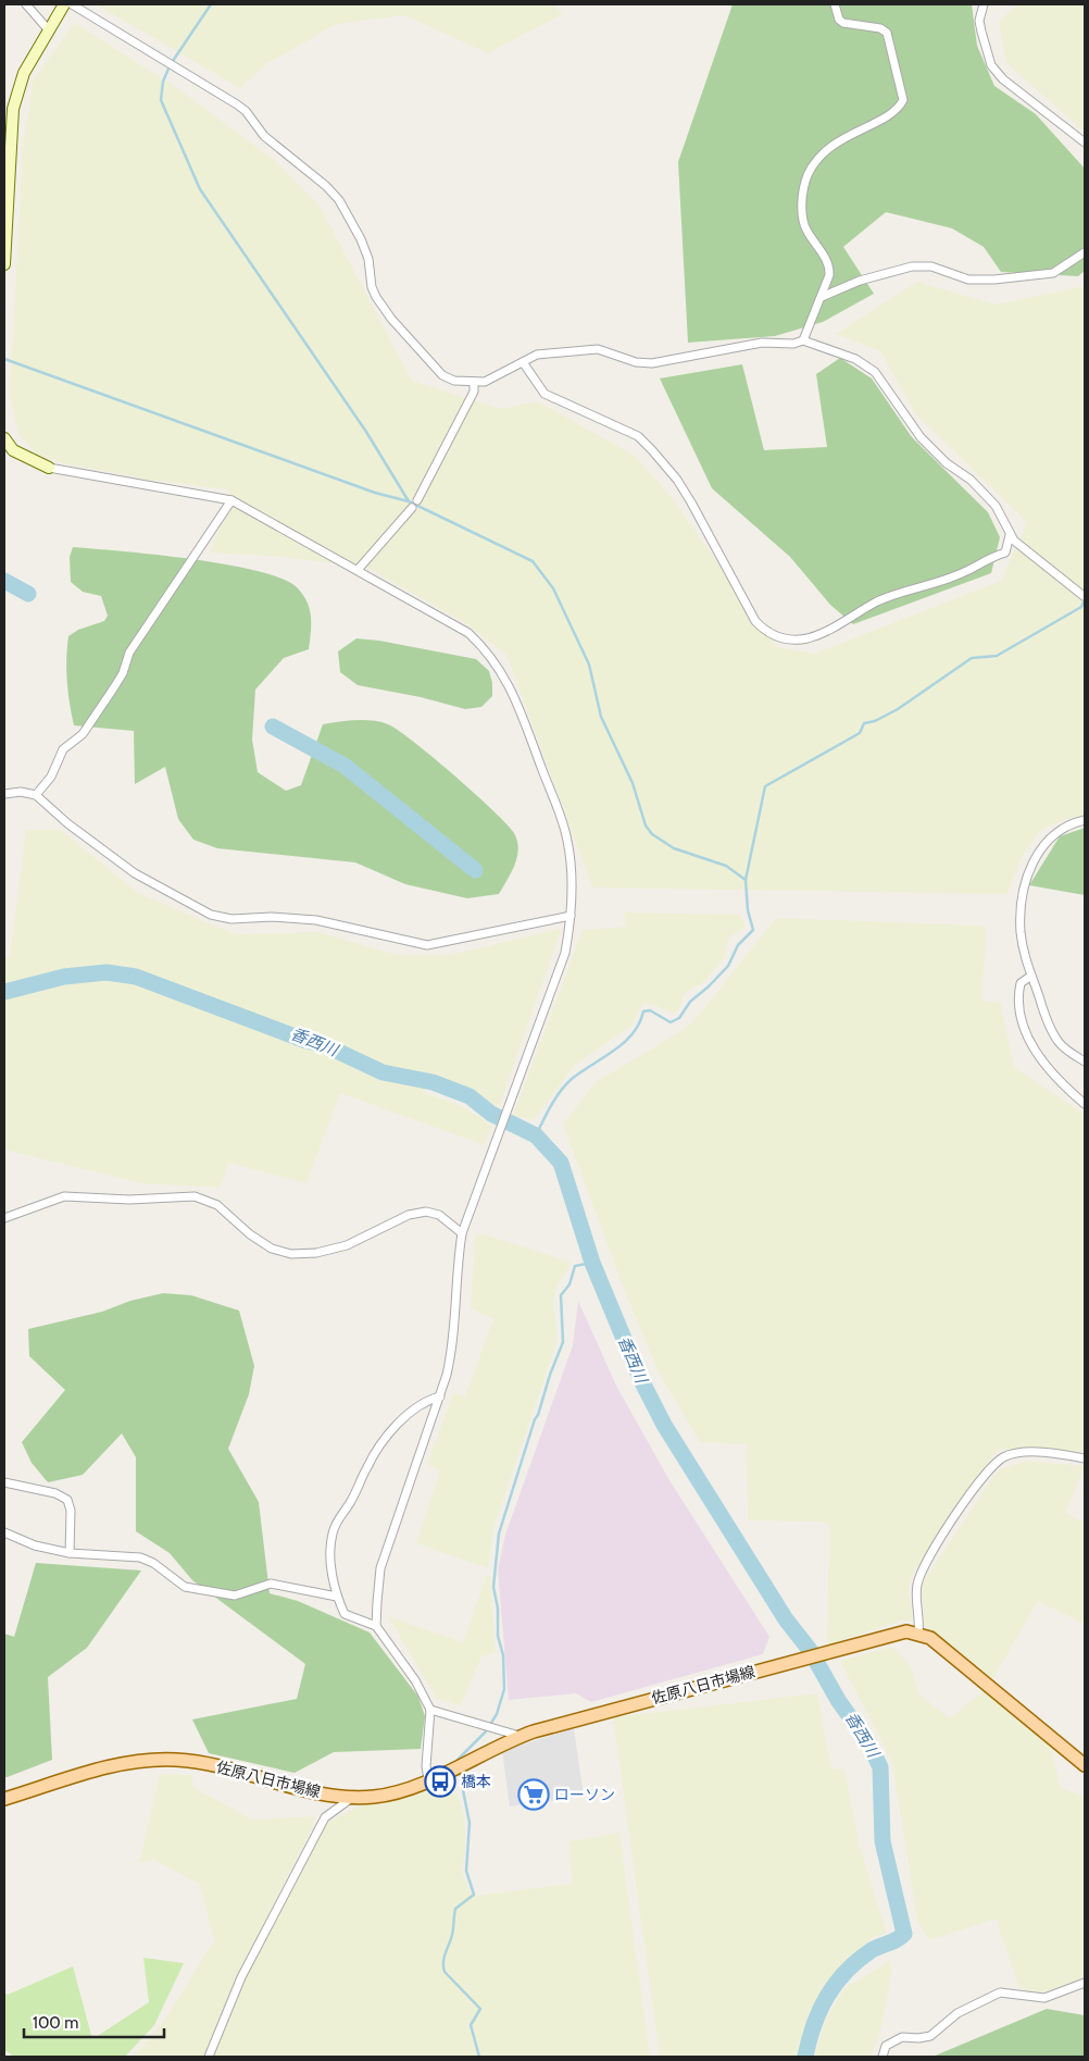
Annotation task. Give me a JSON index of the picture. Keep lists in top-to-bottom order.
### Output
{
  "streets": {
    "main road": ["佐原八日市場線"]
  },
  "water": ["香西川"],
  "places": {
    "bus stop": ["橋本"],
    "supermarket": ["ローソン"]
  },
  "scale_bar": "100 m"
}
